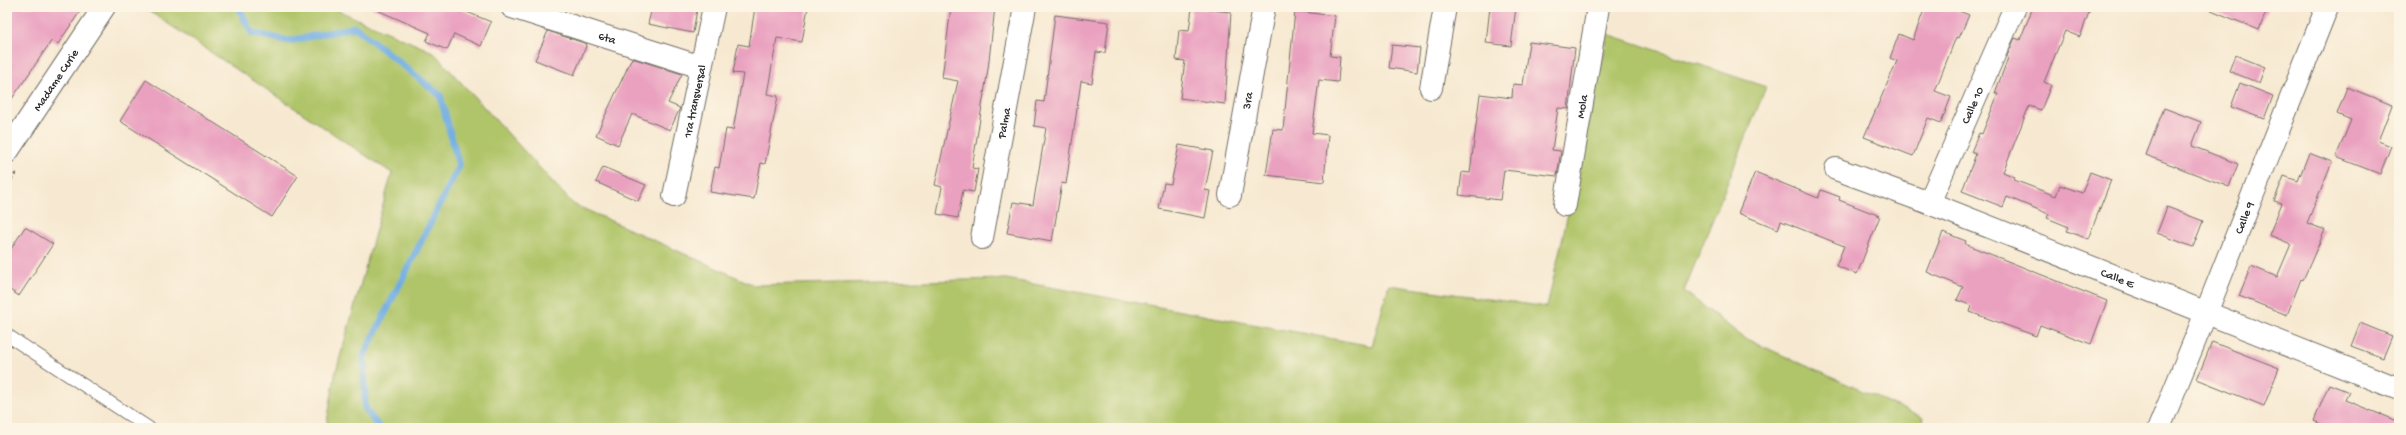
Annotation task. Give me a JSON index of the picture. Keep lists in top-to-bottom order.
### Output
{
  "streets": {
    "street": [
      "6ta",
      "Madame Curie",
      "3ra",
      "1ra transversal",
      "Calle 10",
      "Mola",
      "Palma",
      "Calle 9",
      "Calle E"
    ]
  },
  "crossings": [
    ["6ta", "1ra transversal"],
    ["Calle 10", "Calle E"],
    ["Calle 9", "Calle E"]
  ]
}
